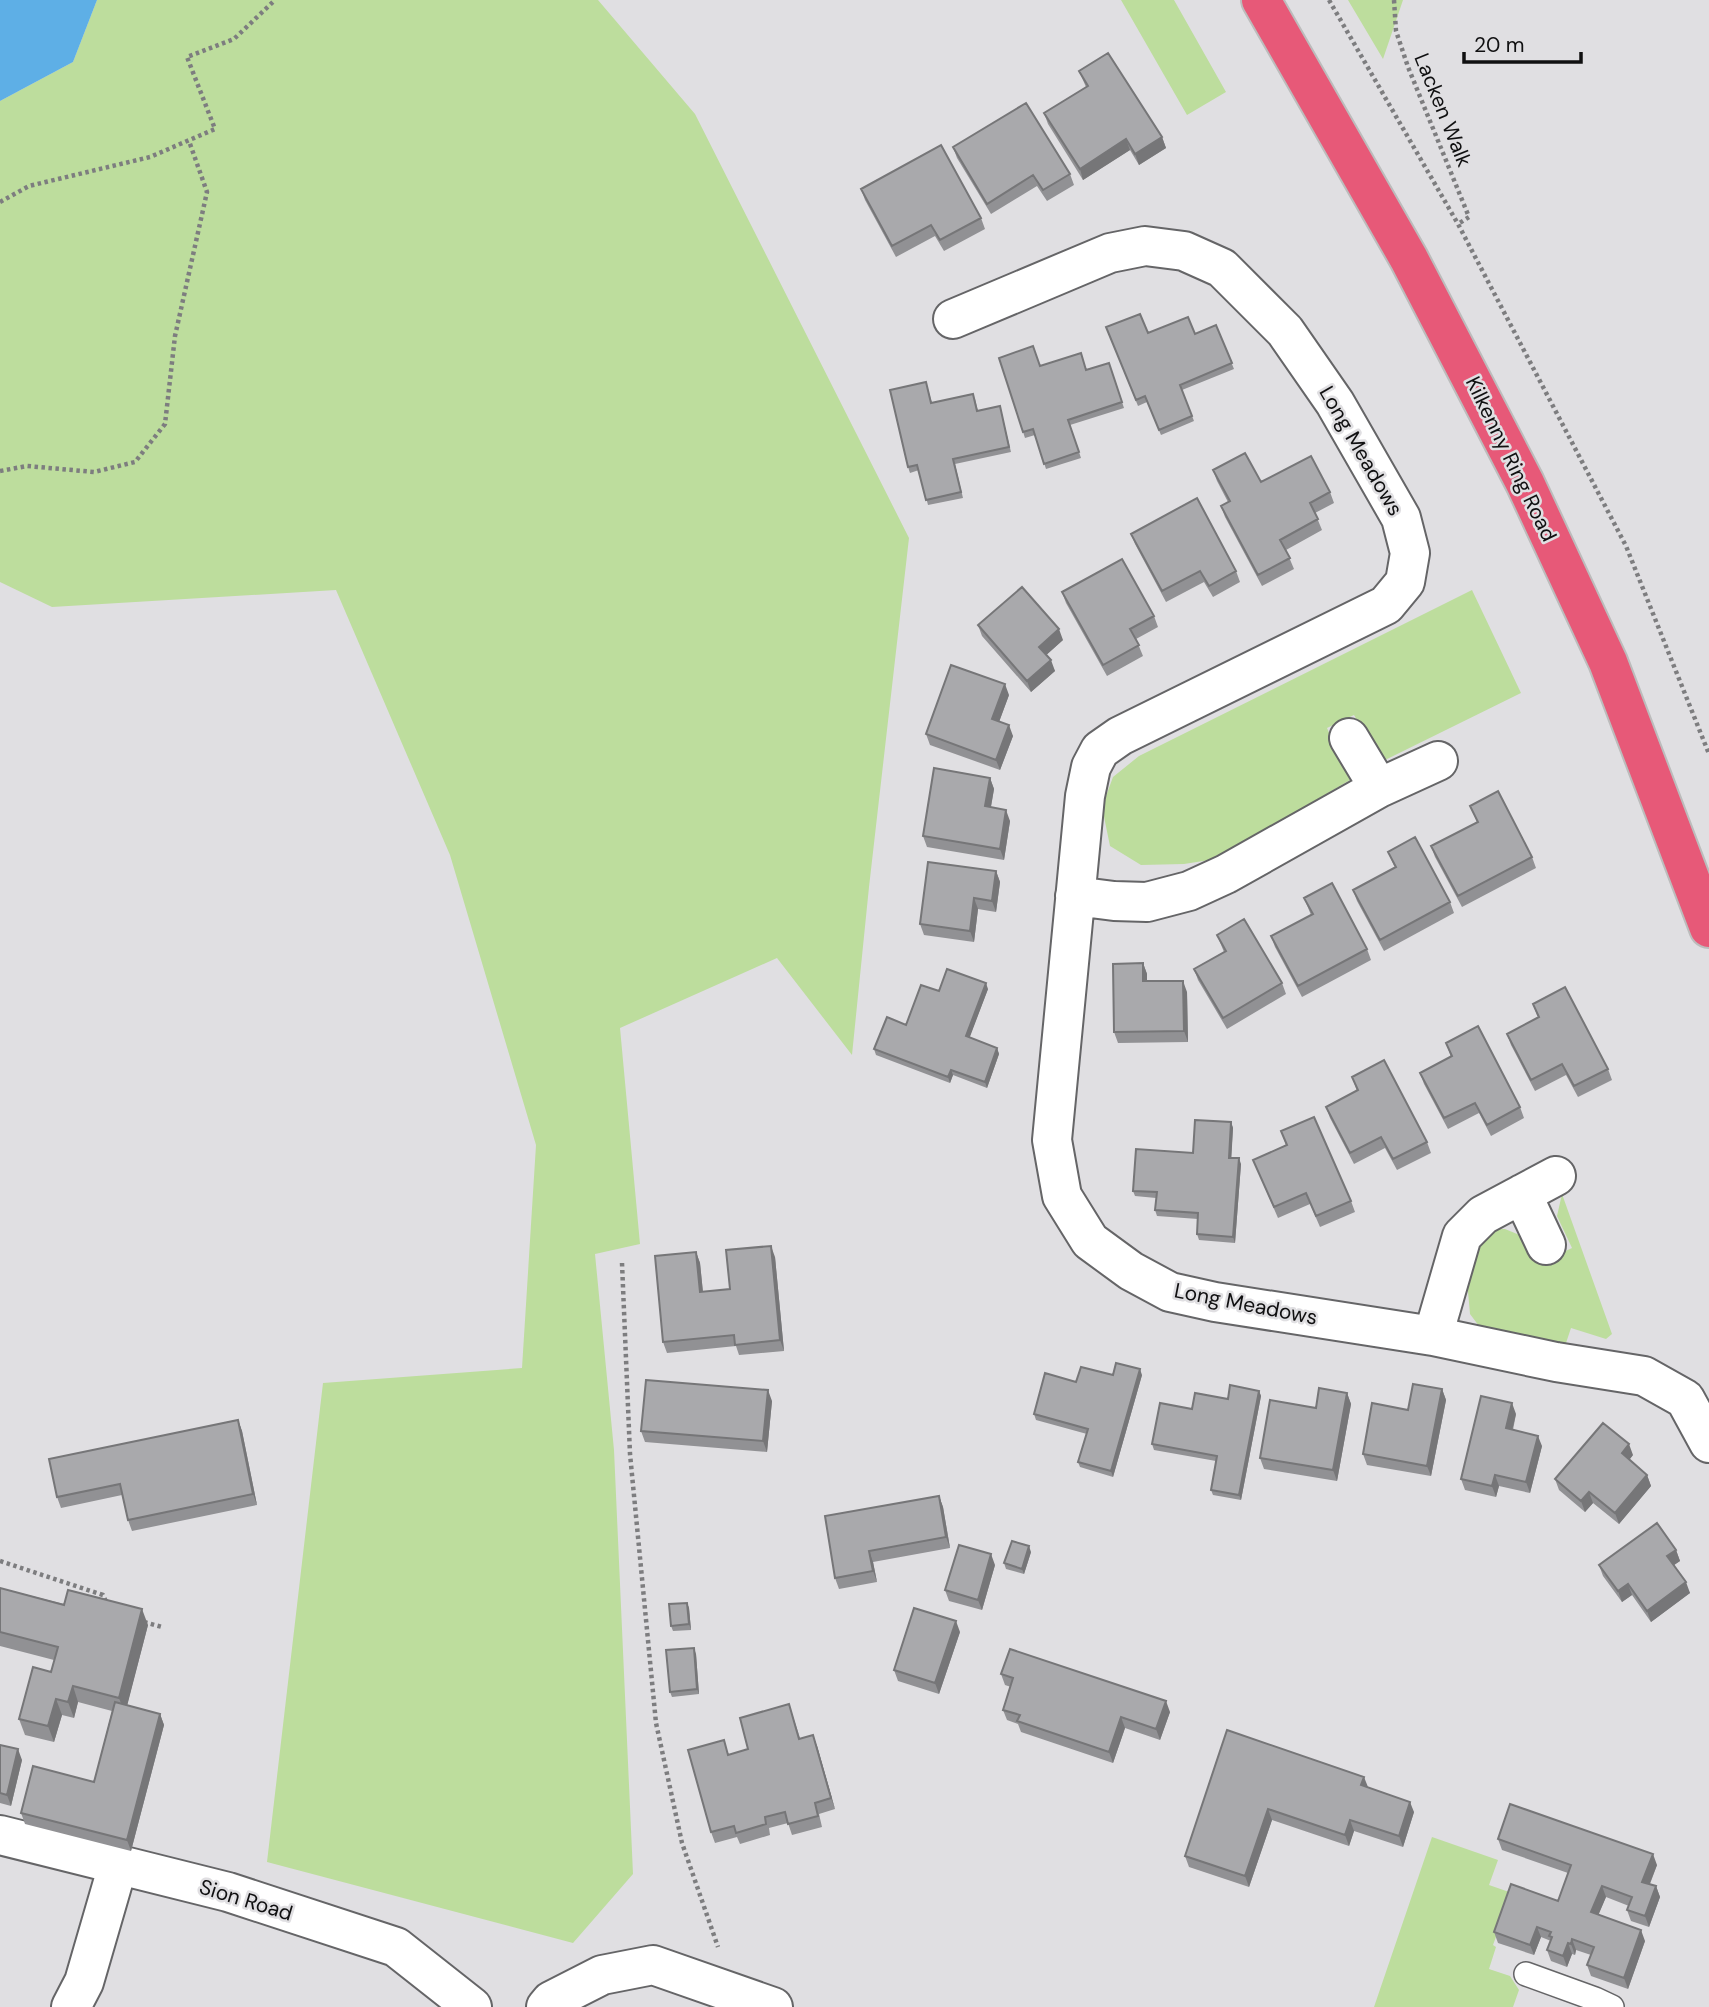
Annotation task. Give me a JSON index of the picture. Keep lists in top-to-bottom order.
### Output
{
  "streets": {
    "highway": ["Kilkenny Ring Road"],
    "street": ["Long Meadows", "Sion Road"],
    "path": ["Lacken Walk"]
  },
  "scale_bar": "20 m"
}
